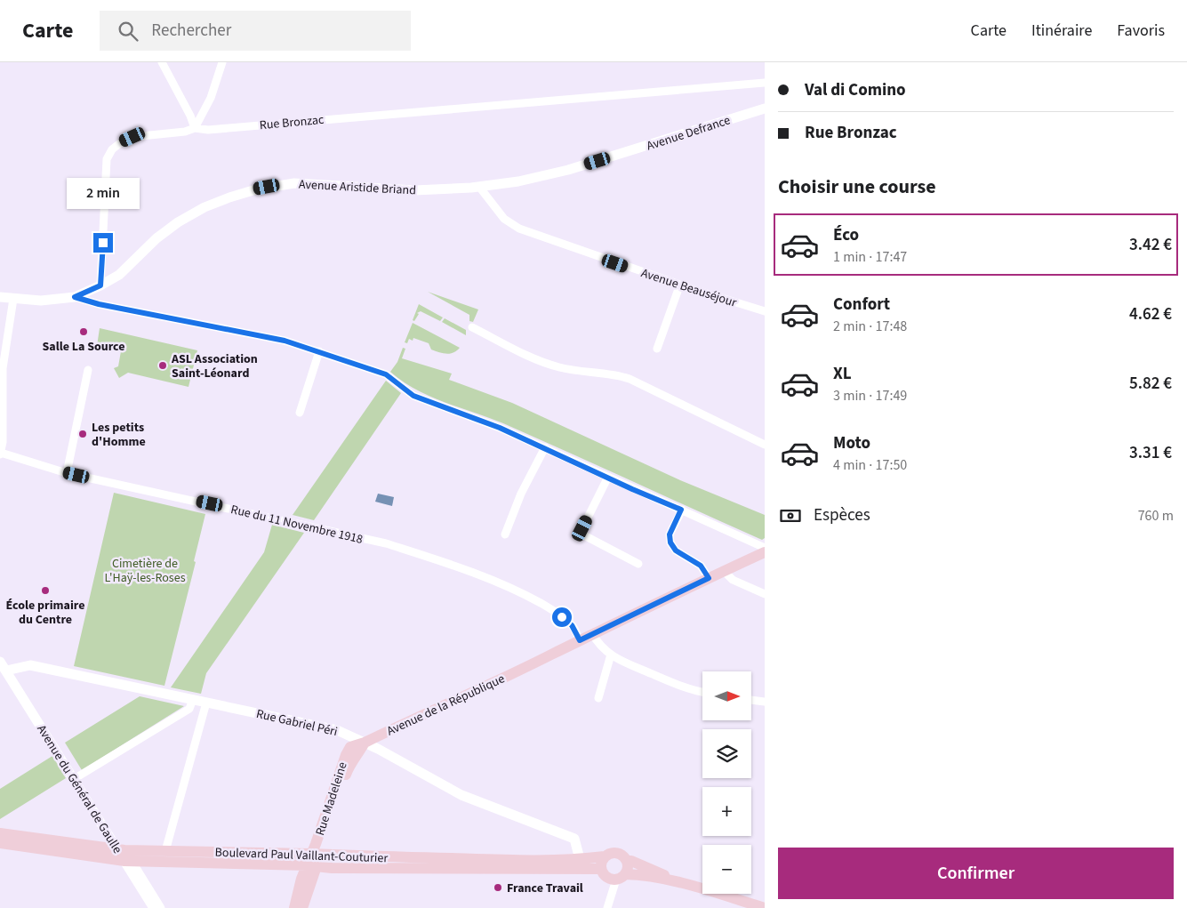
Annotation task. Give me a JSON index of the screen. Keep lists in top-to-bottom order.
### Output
{
  "streets": {
    "main road": ["Avenue de la République", "Rue Madeleine", "Boulevard Paul Vaillant-Couturier"],
    "street": [
      "Rue Bronzac",
      "Avenue Defrance",
      "Avenue Aristide Briand",
      "Avenue Beauséjour",
      "Rue du 11 Novembre 1918",
      "Rue Gabriel Péri",
      "Avenue du Général de Gaulle"
    ]
  },
  "crossings": [
    ["Rue Bronzac", "Avenue Aristide Briand"],
    ["Avenue Defrance", "Avenue Aristide Briand"],
    ["Avenue Aristide Briand", "Avenue Beauséjour"],
    ["Rue du 11 Novembre 1918", "Avenue de la République"],
    ["Avenue de la République", "Rue Gabriel Péri"],
    ["Avenue de la République", "Rue Madeleine"],
    ["Rue Gabriel Péri", "Avenue du Général de Gaulle"],
    ["Rue Gabriel Péri", "Rue Madeleine"],
    ["Rue Gabriel Péri", "Boulevard Paul Vaillant-Couturier"],
    ["Avenue du Général de Gaulle", "Boulevard Paul Vaillant-Couturier"],
    ["Rue Madeleine", "Boulevard Paul Vaillant-Couturier"]
  ],
  "parks": ["Cimetière de L'Haÿ-les-Roses"],
  "places": [
    "Salle La Source",
    "ASL Association Saint-Léonard",
    "Les petits d'Homme",
    "École primaire du Centre",
    "France Travail"
  ],
  "north": "right",
  "page": {
    "header": "Carte",
    "search": "Rechercher",
    "nav": ["Carte", "Itinéraire", "Favoris"],
    "banner": ["Val di Comino", "Rue Bronzac"],
    "heading": "Choisir une course",
    "bubble": "2 min",
    "list": [
      {
        "name": "Éco",
        "note": "1 min · 17:47",
        "value": "3.42 €"
      },
      {
        "name": "Confort",
        "note": "2 min · 17:48",
        "value": "4.62 €"
      },
      {
        "name": "XL",
        "note": "3 min · 17:49",
        "value": "5.82 €"
      },
      {
        "name": "Moto",
        "note": "4 min · 17:50",
        "value": "3.31 €"
      }
    ],
    "pay": ["Espèces", "760 m"],
    "map_buttons": ["+", "−"],
    "buttons": "Confirmer"
  }
}
